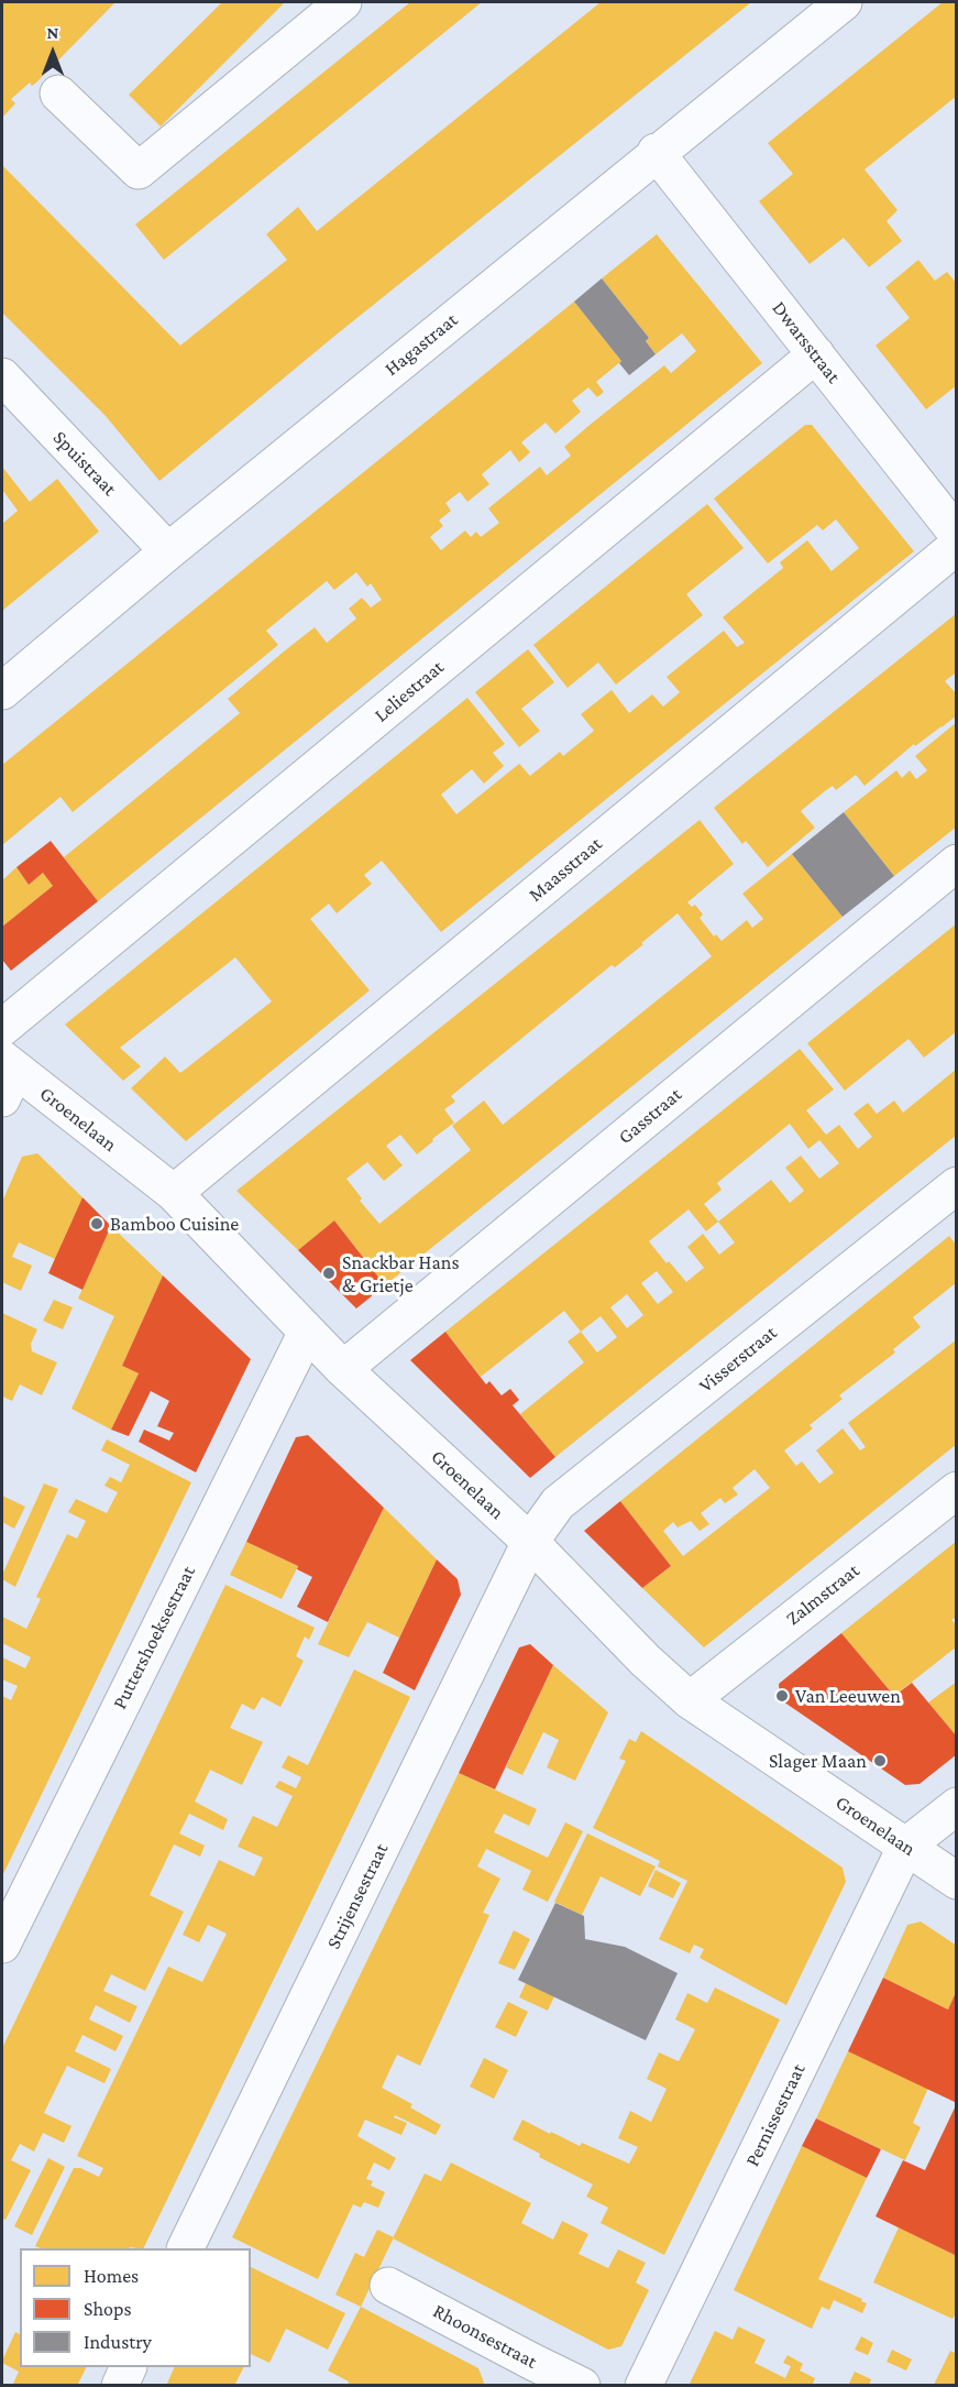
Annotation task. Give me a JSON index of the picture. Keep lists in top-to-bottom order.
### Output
{
  "streets": {
    "street": [
      "Dwarsstraat",
      "Hagastraat",
      "Spuistraat",
      "Leliestraat",
      "Maasstraat",
      "Gasstraat",
      "Groenelaan",
      "Visserstraat",
      "Zalmstraat",
      "Puttershoeksestraat",
      "Strijensestraat",
      "Pernissestraat",
      "Rhoonsestraat"
    ]
  },
  "crossings": [
    ["Dwarsstraat", "Hagastraat"],
    ["Dwarsstraat", "Leliestraat"],
    ["Hagastraat", "Spuistraat"],
    ["Maasstraat", "Groenelaan"],
    ["Gasstraat", "Groenelaan"],
    ["Groenelaan", "Visserstraat"],
    ["Groenelaan", "Zalmstraat"],
    ["Groenelaan", "Puttershoeksestraat"],
    ["Groenelaan", "Strijensestraat"],
    ["Groenelaan", "Pernissestraat"],
    ["Visserstraat", "Strijensestraat"]
  ],
  "places": [
    "Bamboo Cuisine",
    "Snackbar Hans & Grietje",
    "Van Leeuwen",
    "Slager Maan"
  ],
  "legend": ["Homes", "Shops", "Industry"],
  "north": "top"
}
